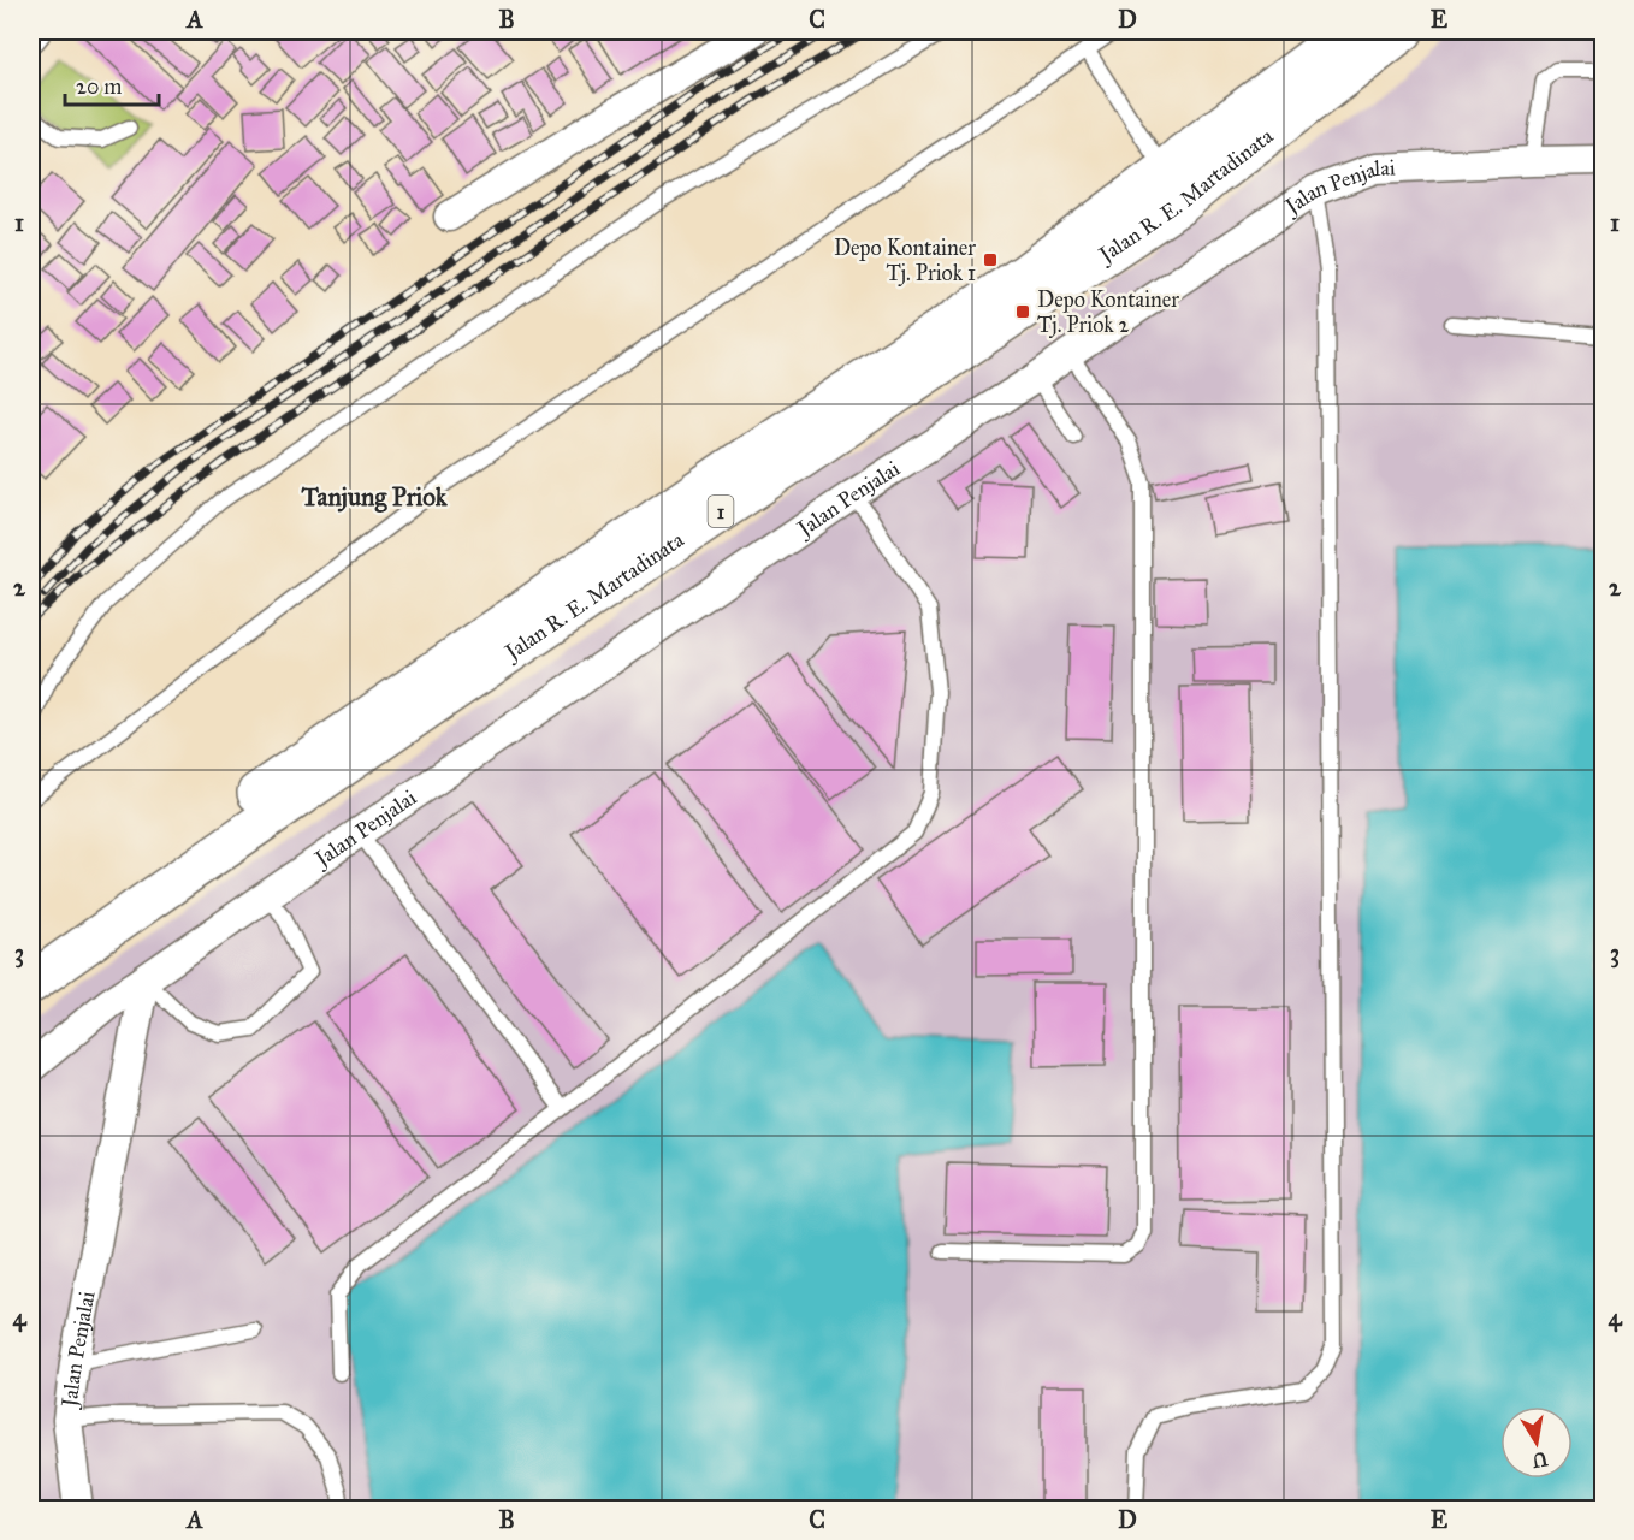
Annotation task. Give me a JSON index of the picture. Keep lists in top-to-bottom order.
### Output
{
  "streets": {
    "highway": ["Jalan R. E. Martadinata", "1"],
    "street": ["Jalan Penjalai"]
  },
  "districts": ["Tanjung Priok"],
  "places": {
    "transit": ["Depo Kontainer Tj. Priok 1", "Depo Kontainer Tj. Priok 2"]
  },
  "scale_bar": "20 m",
  "north": "bottom",
  "grid": {
    "columns": [
      "A",
      "B",
      "C",
      "D",
      "E"
    ],
    "rows": [
      "1",
      "2",
      "3",
      "4"
    ]
  }
}
